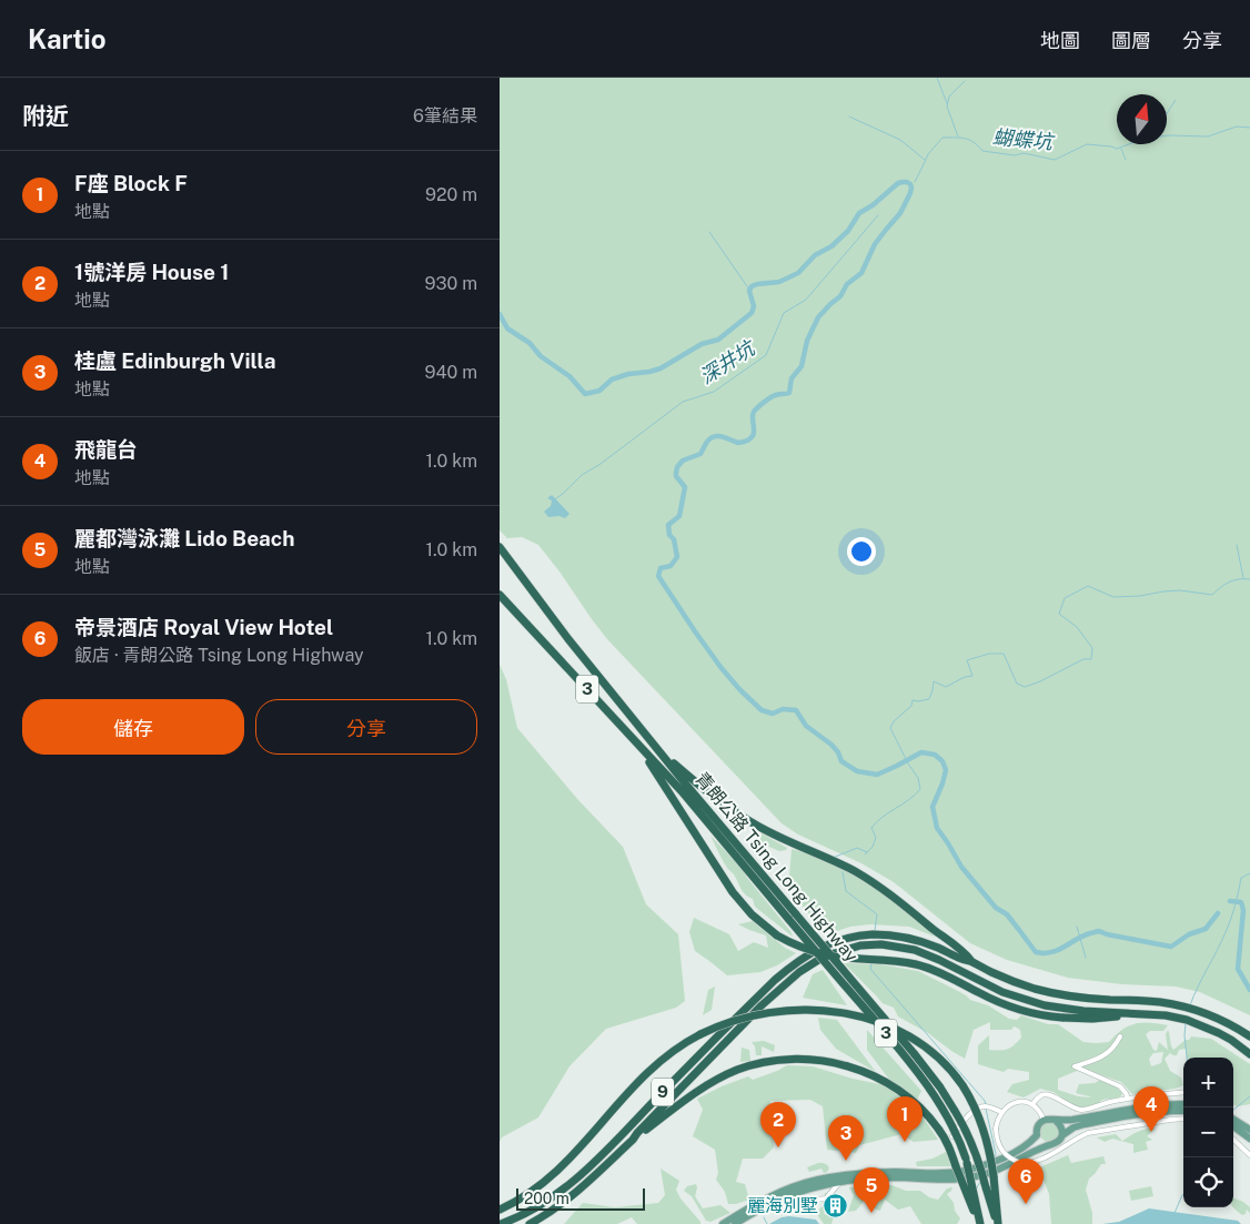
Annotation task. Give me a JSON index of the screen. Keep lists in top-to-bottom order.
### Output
{
  "streets": {
    "highway": ["3", "青朗公路 Tsing Long Highway", "9"]
  },
  "water": ["蝴蝶坑", "深井坑"],
  "places": {
    "building": ["麗海別墅"]
  },
  "scale_bar": "200 m",
  "north": "top",
  "page": {
    "header": "Kartio",
    "nav": ["地圖", "圖層", "分享"],
    "heading": ["附近", "6筆結果"],
    "list": [
      {
        "mark": "1",
        "name": "F座 Block F",
        "note": "地點",
        "value": "920 m"
      },
      {
        "mark": "2",
        "name": "1號洋房 House 1",
        "note": "地點",
        "value": "930 m"
      },
      {
        "mark": "3",
        "name": "桂盧 Edinburgh Villa",
        "note": "地點",
        "value": "940 m"
      },
      {
        "mark": "4",
        "name": "飛龍台",
        "note": "地點",
        "value": "1.0 km"
      },
      {
        "mark": "5",
        "name": "麗都灣泳灘 Lido Beach",
        "note": "地點",
        "value": "1.0 km"
      },
      {
        "mark": "6",
        "name": "帝景酒店 Royal View Hotel",
        "note": "飯店 · 青朗公路 Tsing Long Highway",
        "value": "1.0 km"
      }
    ],
    "buttons": ["儲存", "分享"],
    "map_buttons": ["+", "−"],
    "pins": [
      "4",
      "1",
      "2",
      "3",
      "6",
      "5"
    ],
    "scale": "200 m"
  }
}
